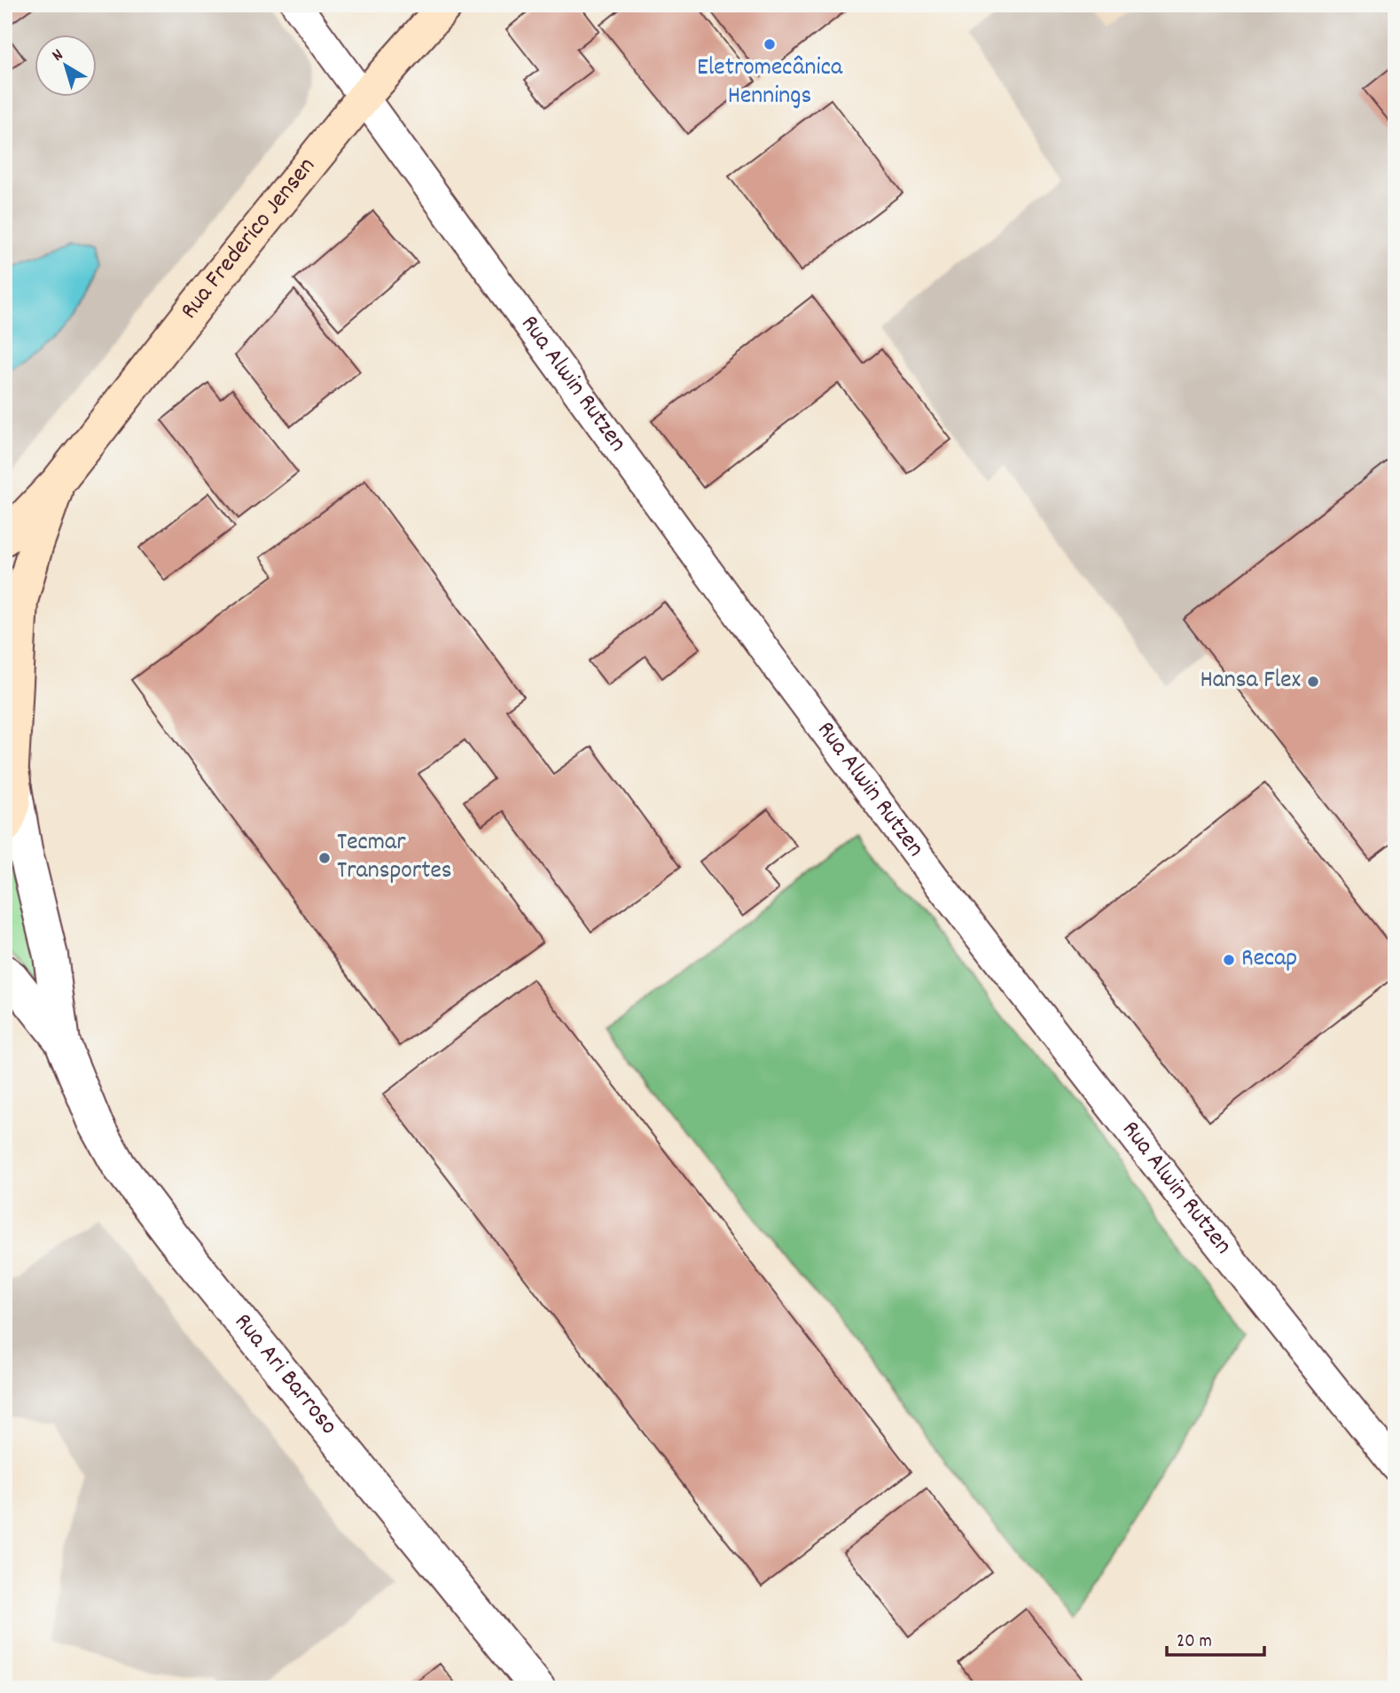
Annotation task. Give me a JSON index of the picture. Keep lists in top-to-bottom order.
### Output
{
  "streets": {
    "main road": ["Rua Frederico Jensen"],
    "street": ["Rua Alwin Rutzen", "Rua Ari Barroso"]
  },
  "crossings": [
    ["Rua Frederico Jensen", "Rua Alwin Rutzen"],
    ["Rua Frederico Jensen", "Rua Ari Barroso"]
  ],
  "places": [
    "Eletromecânica Hennings",
    "Hansa Flex",
    "Tecmar Transportes",
    "Recap"
  ],
  "scale_bar": "20 m",
  "north": "top left"
}
